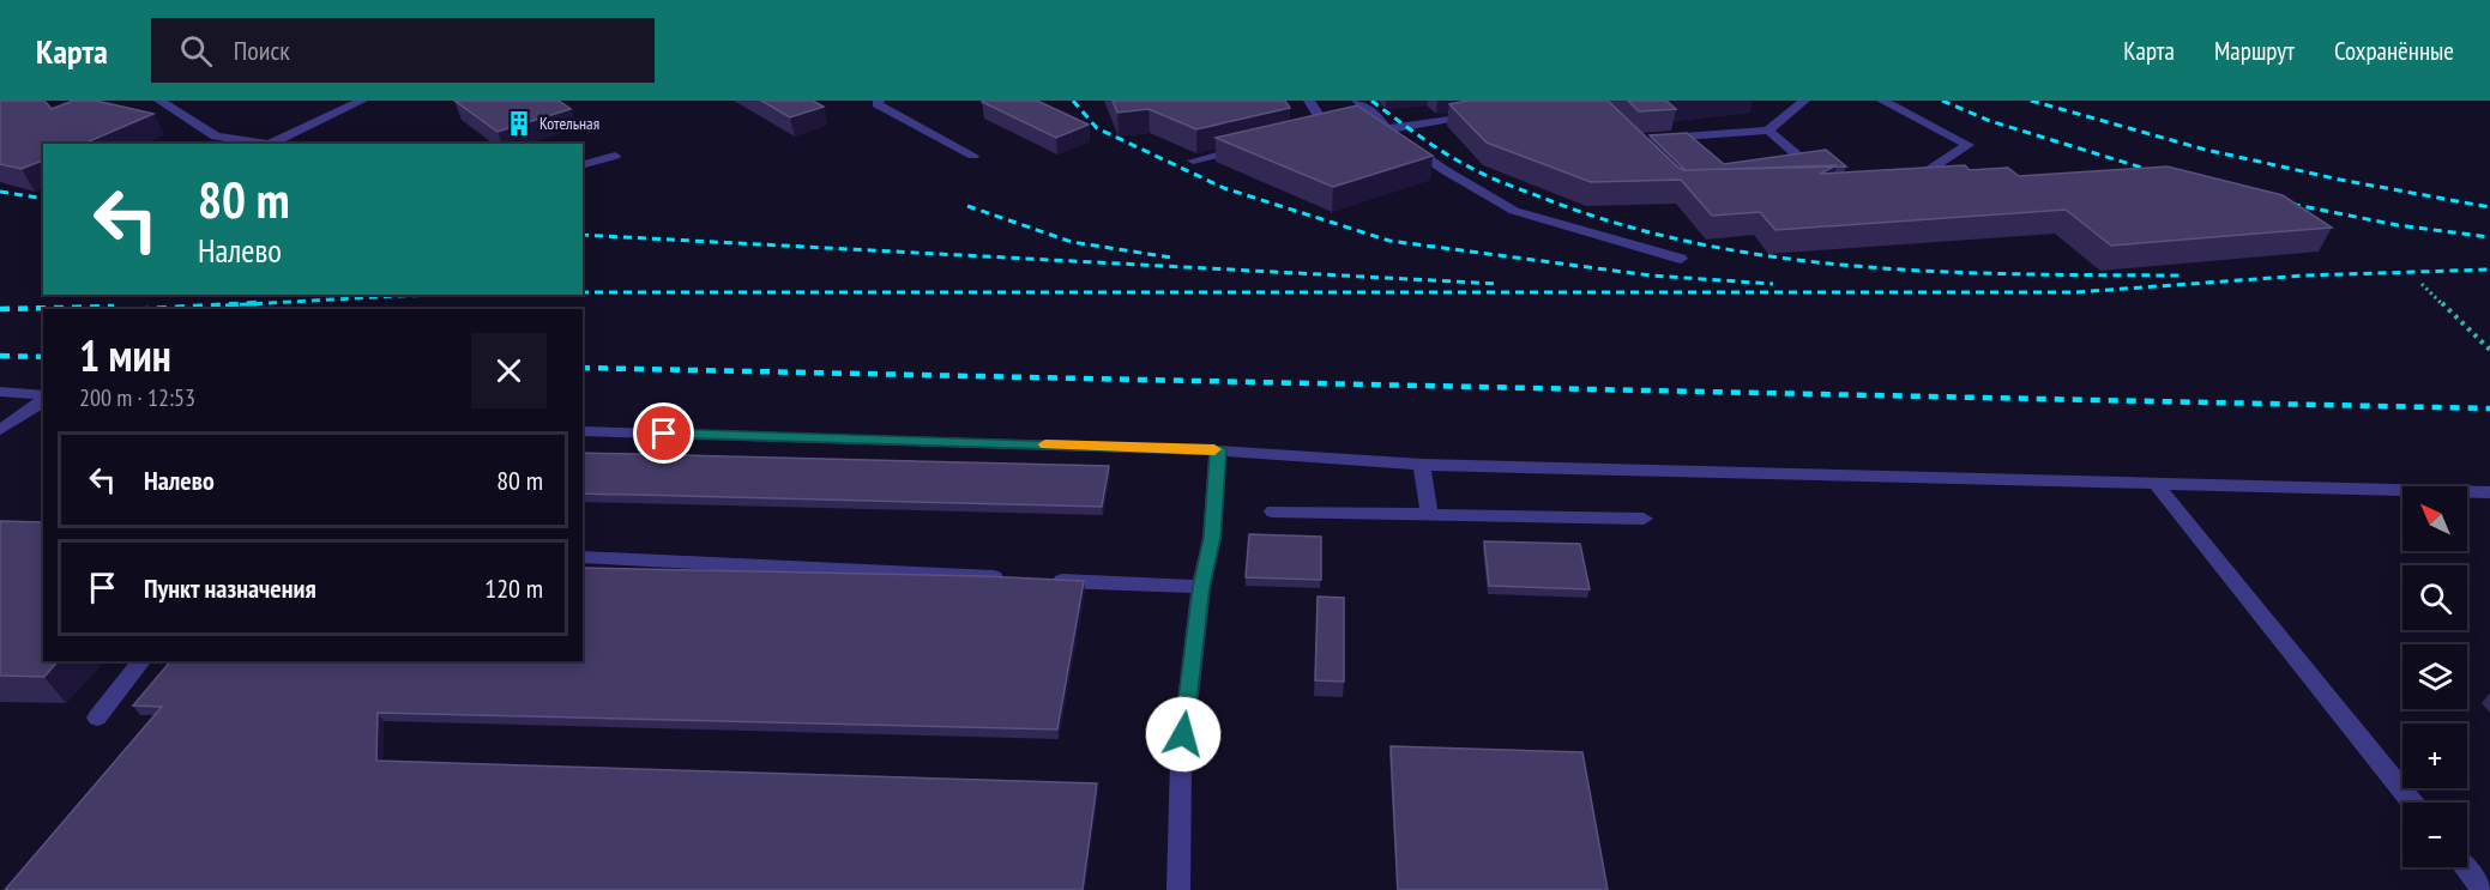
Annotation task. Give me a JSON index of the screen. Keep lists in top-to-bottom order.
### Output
{
  "places": {
    "building": ["Котельная"]
  },
  "north": "top left",
  "page": {
    "header": "Карта",
    "search": "Поиск",
    "nav": ["Карта", "Маршрут", "Сохранённые"],
    "turn": ["80 m", "Налево"],
    "heading": ["1 мин", "200 m · 12:53"],
    "list": [
      {
        "name": "Налево",
        "value": "80 m"
      },
      {
        "name": "Пункт назначения",
        "value": "120 m"
      }
    ],
    "map_buttons": ["+", "−"]
  }
}
